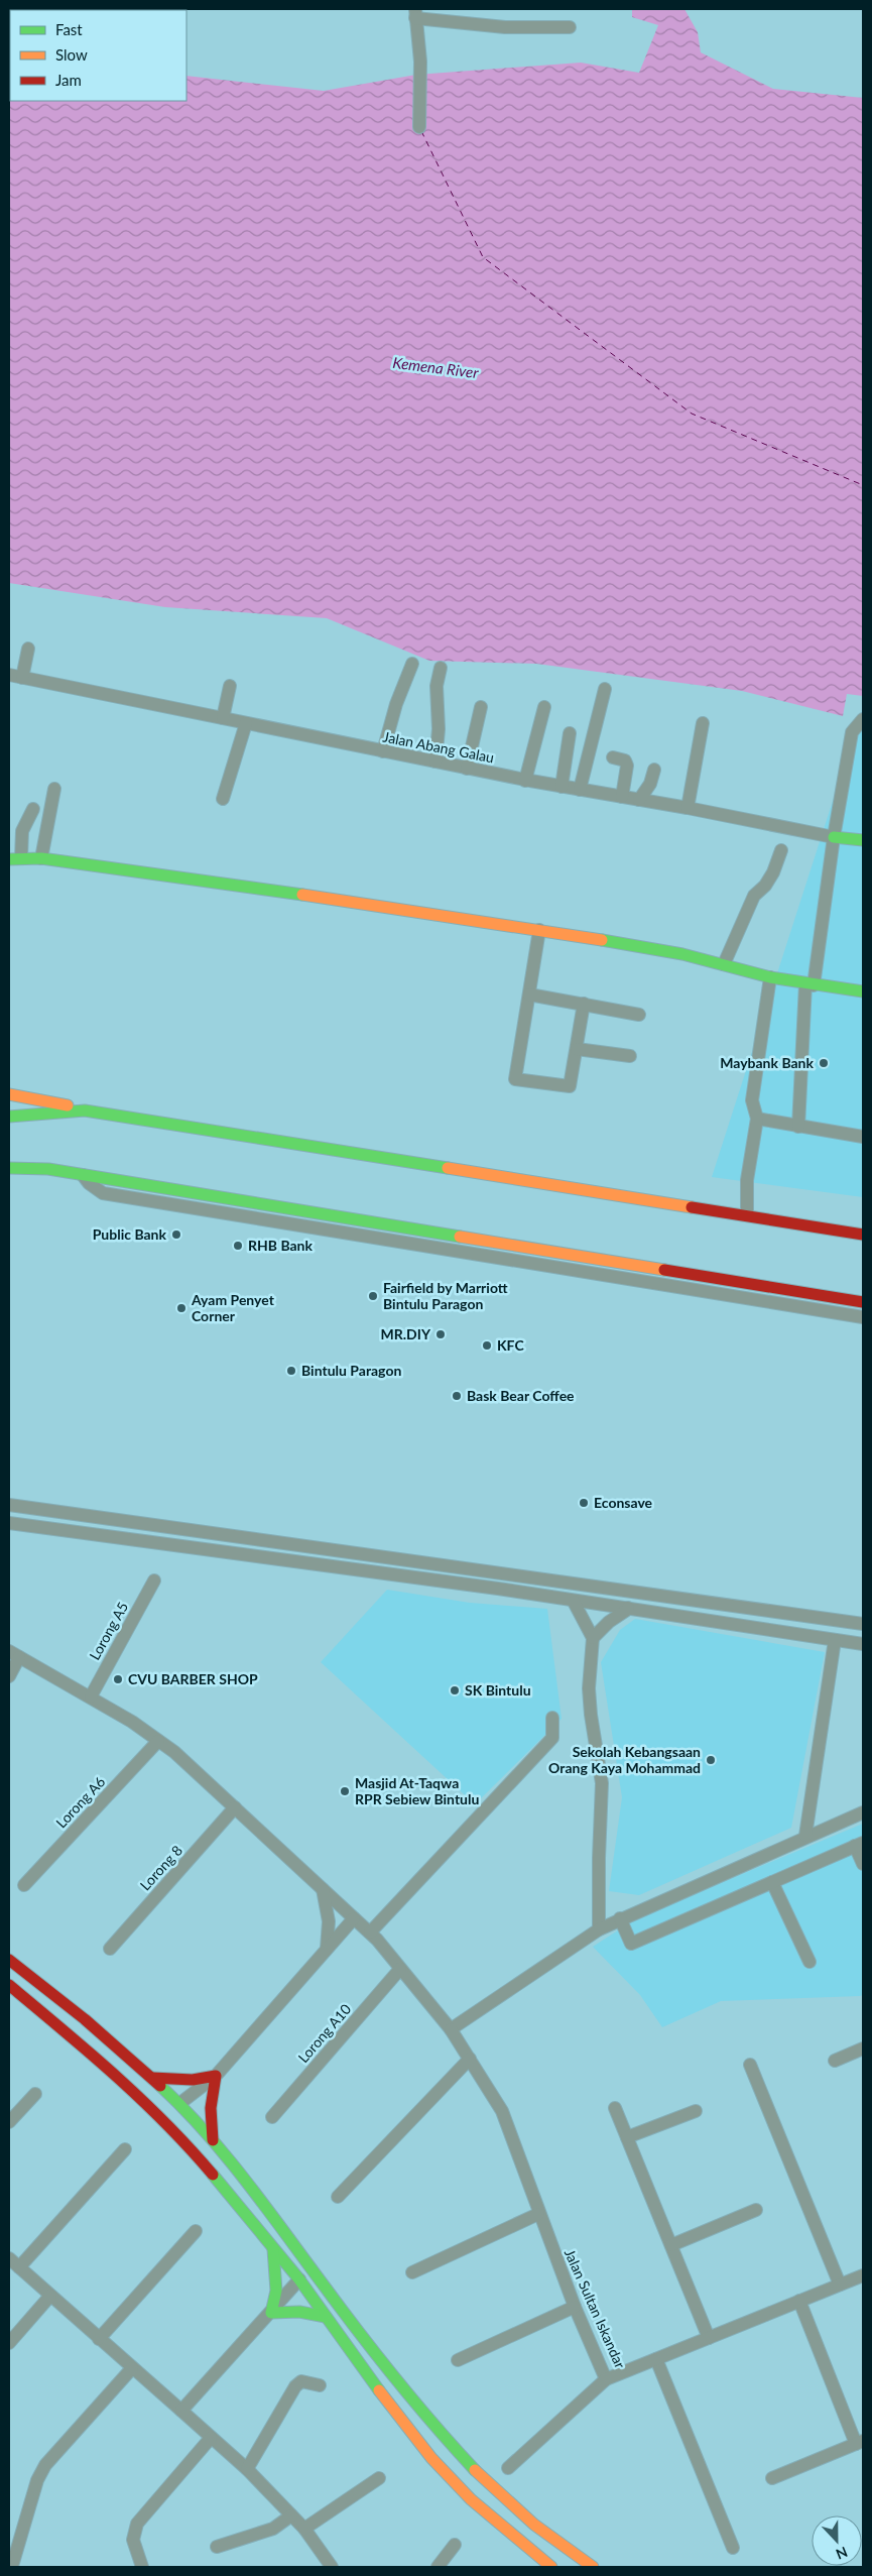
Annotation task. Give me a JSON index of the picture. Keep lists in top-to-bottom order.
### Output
{
  "streets": {
    "street": [
      "Jalan Abang Galau",
      "Lorong A5",
      "Lorong A6",
      "Lorong 8",
      "Lorong A10",
      "Jalan Sultan Iskandar"
    ]
  },
  "crossings": [
    ["Lorong A5", "Jalan Sultan Iskandar"],
    ["Lorong A6", "Jalan Sultan Iskandar"],
    ["Lorong 8", "Jalan Sultan Iskandar"],
    ["Lorong A10", "Jalan Sultan Iskandar"]
  ],
  "water": ["Kemena River"],
  "places": [
    "Maybank Bank",
    "Public Bank",
    "RHB Bank",
    "Fairfield by Marriott Bintulu Paragon",
    "Ayam Penyet Corner",
    "MR.DIY",
    "KFC",
    "Bintulu Paragon",
    "Bask Bear Coffee",
    "Econsave",
    "CVU BARBER SHOP",
    "SK Bintulu",
    "Sekolah Kebangsaan Orang Kaya Mohammad",
    "Masjid At-Taqwa RPR Sebiew Bintulu"
  ],
  "legend": ["Fast", "Slow", "Jam"],
  "north": "bottom"
}
